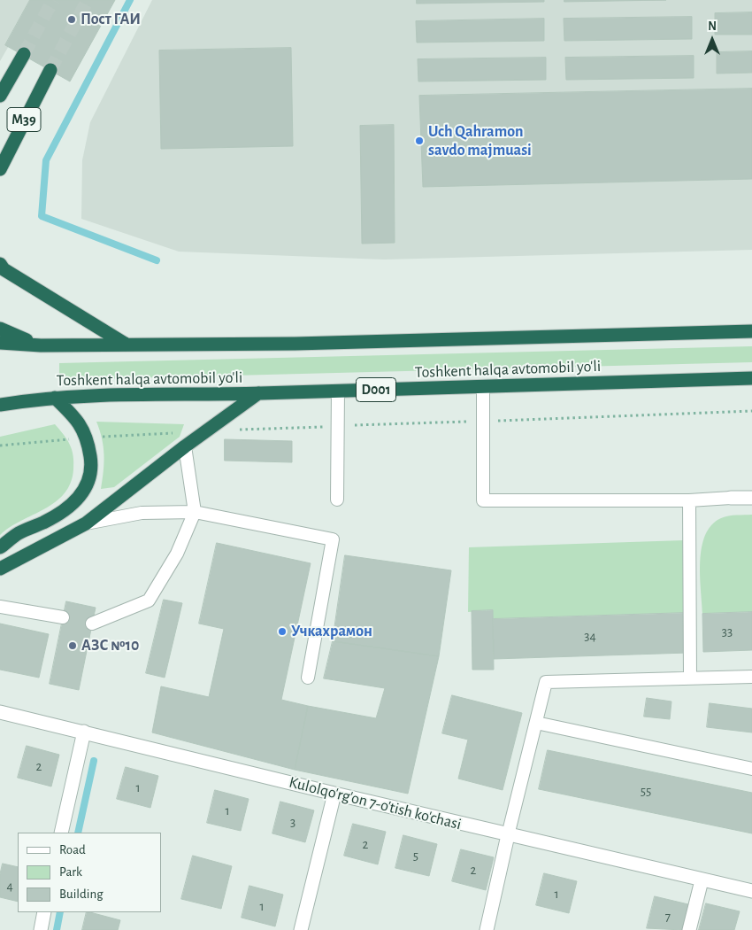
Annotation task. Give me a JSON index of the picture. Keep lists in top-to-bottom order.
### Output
{
  "streets": {
    "highway": ["M39", "Toshkent halqa avtomobil yo'li", "D001"],
    "street": ["Kulolqo'rg'on 7-o'tish ko'chasi"]
  },
  "places": [
    "Пост ГАИ",
    "Uch Qahramon savdo majmuasi",
    "Учкахрамон",
    "АЗС №10"
  ],
  "house_numbers": [
    "33",
    "34",
    "2",
    "1",
    "55",
    "1",
    "3",
    "2",
    "5",
    "2",
    "4",
    "1",
    "1",
    "7"
  ],
  "legend": ["Road", "Park", "Building"],
  "north": "top"
}
